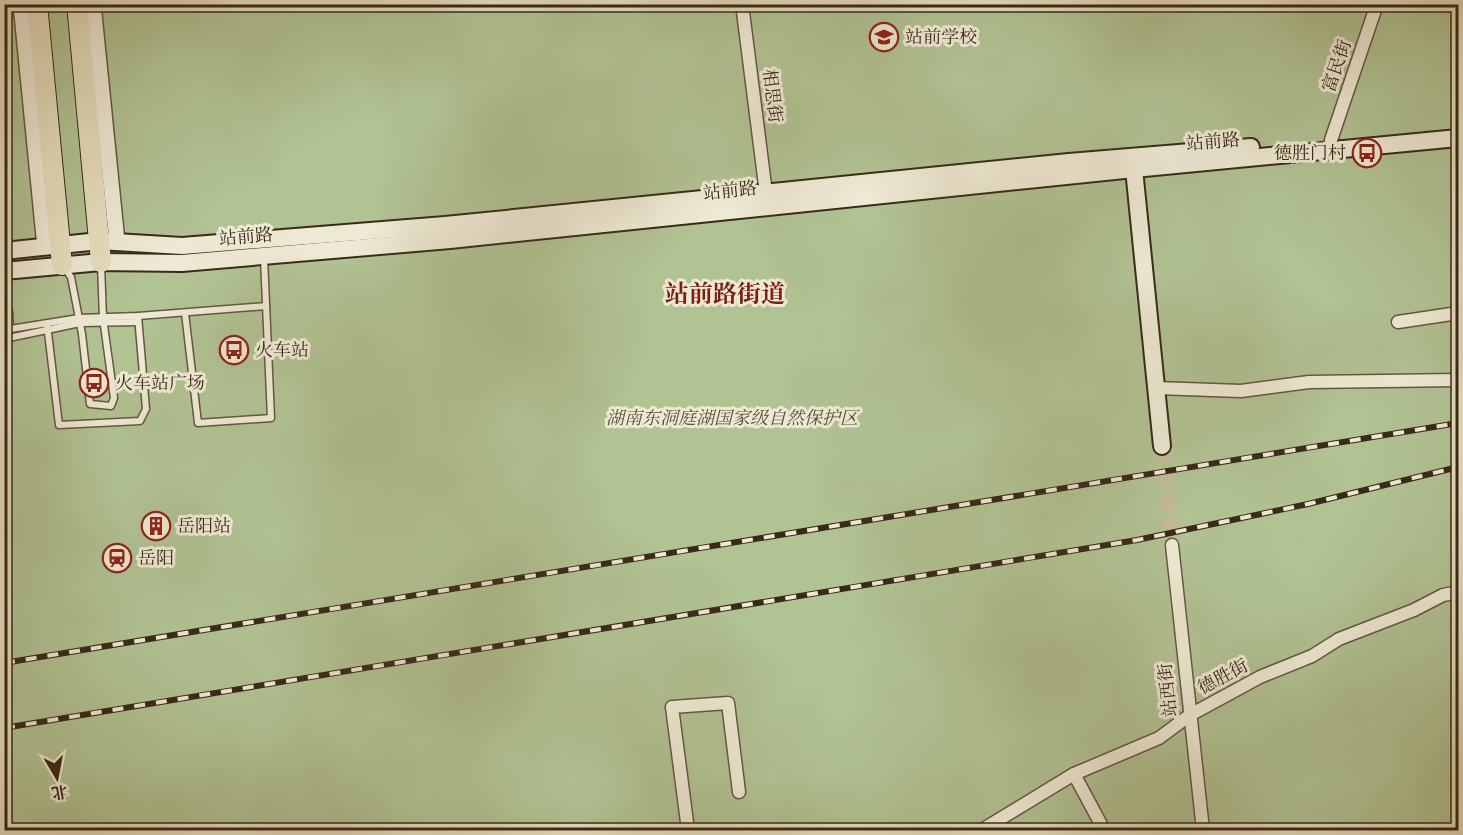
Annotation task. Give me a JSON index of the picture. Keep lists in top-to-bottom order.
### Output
{
  "streets": {
    "main road": ["站前路"],
    "street": [
      "富民街",
      "相思街",
      "德胜街",
      "站西街"
    ]
  },
  "crossings": [
    ["富民街", "站前路"],
    ["相思街", "站前路"],
    ["德胜街", "站西街"]
  ],
  "districts": ["站前路街道"],
  "parks": ["湖南东洞庭湖国家级自然保护区"],
  "places": {
    "school or university": ["站前学校"],
    "bus stop": ["德胜门村", "火车站", "火车站广场"],
    "building": ["岳阳站"],
    "station": ["岳阳"]
  },
  "north": "bottom"
}
